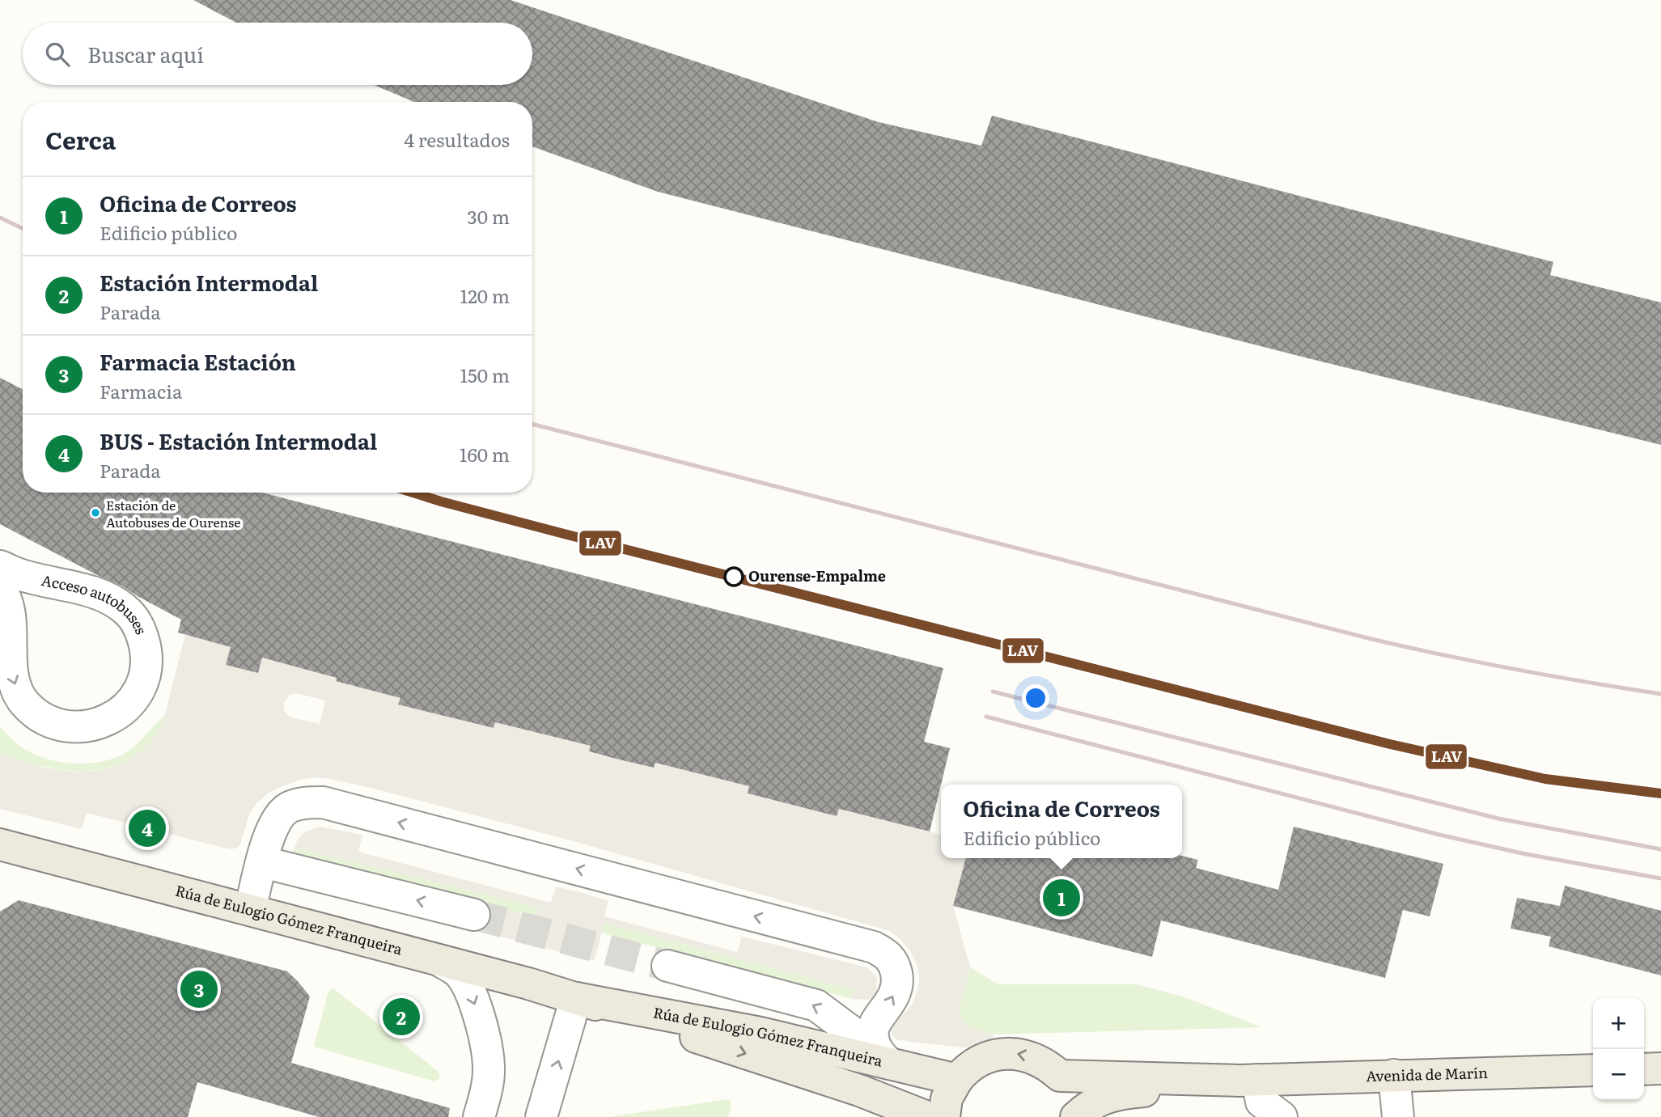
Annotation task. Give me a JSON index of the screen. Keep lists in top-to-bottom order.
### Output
{
  "streets": {
    "main road": ["Rúa de Eulogio Gómez Franqueira", "Avenida de Marín"],
    "street": ["Acceso autobuses"]
  },
  "places": ["Estación de Autobuses de Ourense", "Ourense-Empalme"],
  "lines": ["transit line LAV"],
  "page": {
    "search": "Buscar aquí",
    "heading": ["Cerca", "4 resultados"],
    "list": [
      {
        "mark": "1",
        "name": "Oficina de Correos",
        "note": "Edificio público",
        "value": "30 m"
      },
      {
        "mark": "2",
        "name": "Estación Intermodal",
        "note": "Parada",
        "value": "120 m"
      },
      {
        "mark": "3",
        "name": "Farmacia Estación",
        "note": "Farmacia",
        "value": "150 m"
      },
      {
        "mark": "4",
        "name": "BUS - Estación Intermodal",
        "note": "Parada",
        "value": "160 m"
      }
    ],
    "popup": ["Oficina de Correos", "Edificio público"],
    "pins": [
      "4",
      "1",
      "3",
      "2"
    ],
    "map_buttons": ["+", "−"]
  }
}
